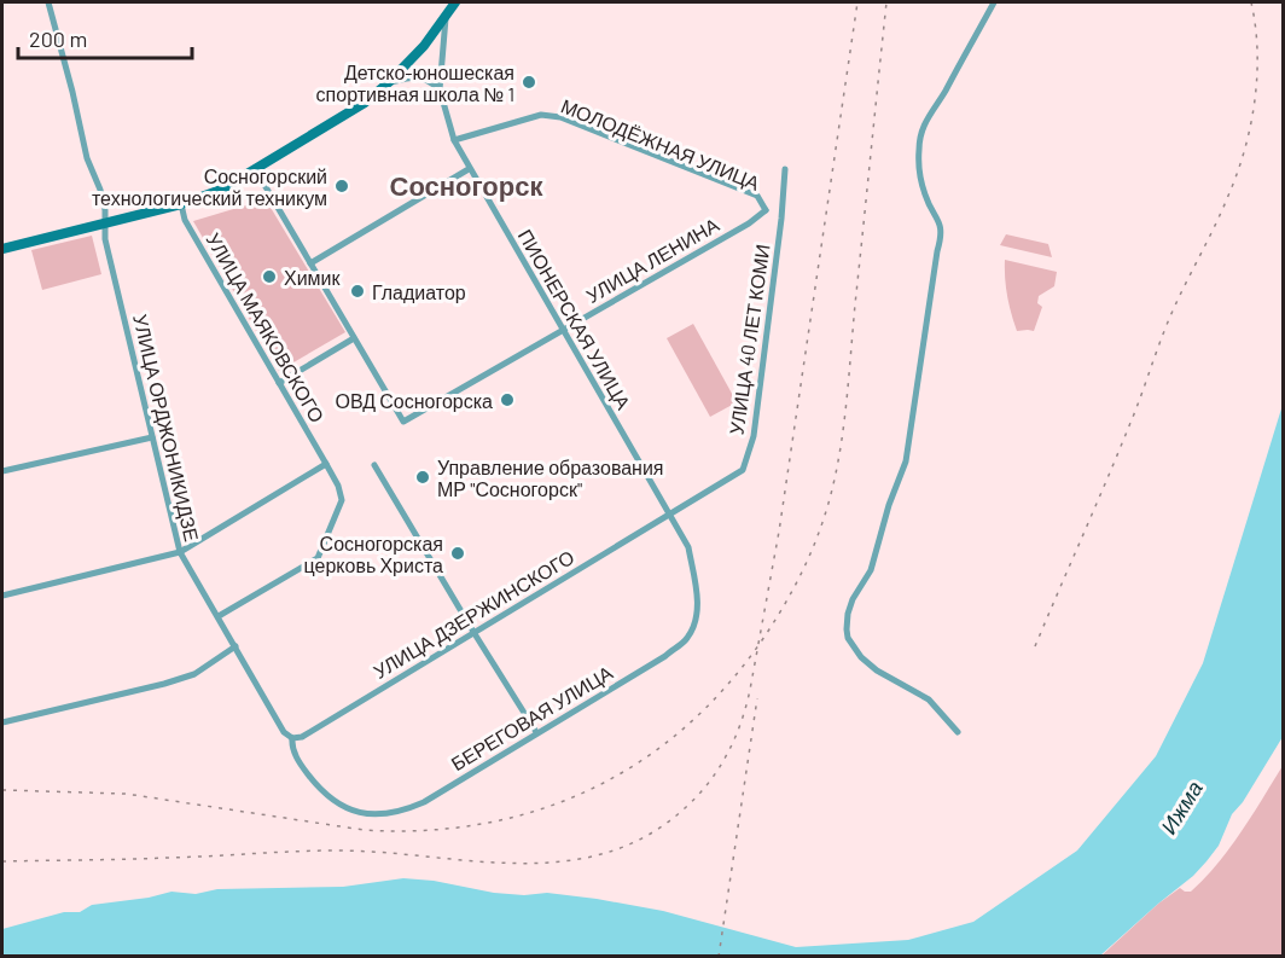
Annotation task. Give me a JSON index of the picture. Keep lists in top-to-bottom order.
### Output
{
  "streets": {
    "street": [
      "МОЛОДЁЖНАЯ УЛИЦА",
      "УЛИЦА ЛЕНИНА",
      "ПИОНЕРСКАЯ УЛИЦА",
      "УЛИЦА МАЯКОВСКОГО",
      "УЛИЦА 40 ЛЕТ КОМИ",
      "УЛИЦА ОРДЖОНИКИДЗЕ",
      "УЛИЦА ДЗЕРЖИНСКОГО",
      "БЕРЕГОВАЯ УЛИЦА"
    ]
  },
  "crossings": [
    ["МОЛОДЁЖНАЯ УЛИЦА", "УЛИЦА ЛЕНИНА"],
    ["МОЛОДЁЖНАЯ УЛИЦА", "ПИОНЕРСКАЯ УЛИЦА"],
    ["МОЛОДЁЖНАЯ УЛИЦА", "УЛИЦА 40 ЛЕТ КОМИ"],
    ["УЛИЦА ЛЕНИНА", "ПИОНЕРСКАЯ УЛИЦА"],
    ["ПИОНЕРСКАЯ УЛИЦА", "УЛИЦА 40 ЛЕТ КОМИ"],
    ["ПИОНЕРСКАЯ УЛИЦА", "УЛИЦА ДЗЕРЖИНСКОГО"],
    ["ПИОНЕРСКАЯ УЛИЦА", "БЕРЕГОВАЯ УЛИЦА"],
    ["УЛИЦА МАЯКОВСКОГО", "УЛИЦА ОРДЖОНИКИДЗЕ"],
    ["УЛИЦА 40 ЛЕТ КОМИ", "УЛИЦА ДЗЕРЖИНСКОГО"],
    ["УЛИЦА 40 ЛЕТ КОМИ", "БЕРЕГОВАЯ УЛИЦА"],
    ["УЛИЦА ОРДЖОНИКИДЗЕ", "УЛИЦА ДЗЕРЖИНСКОГО"],
    ["УЛИЦА ОРДЖОНИКИДЗЕ", "БЕРЕГОВАЯ УЛИЦА"],
    ["УЛИЦА ДЗЕРЖИНСКОГО", "БЕРЕГОВАЯ УЛИЦА"]
  ],
  "districts": ["Сосногорск"],
  "water": ["Ижма"],
  "places": [
    "Детско-юношеская спортивная школа № 1",
    "Сосногорский технологический техникум",
    "Химик",
    "Гладиатор",
    "ОВД Сосногорска",
    "Управление образования МР \"Сосногорск\"",
    "Сосногорская церковь Христа"
  ],
  "scale_bar": "200 m"
}
